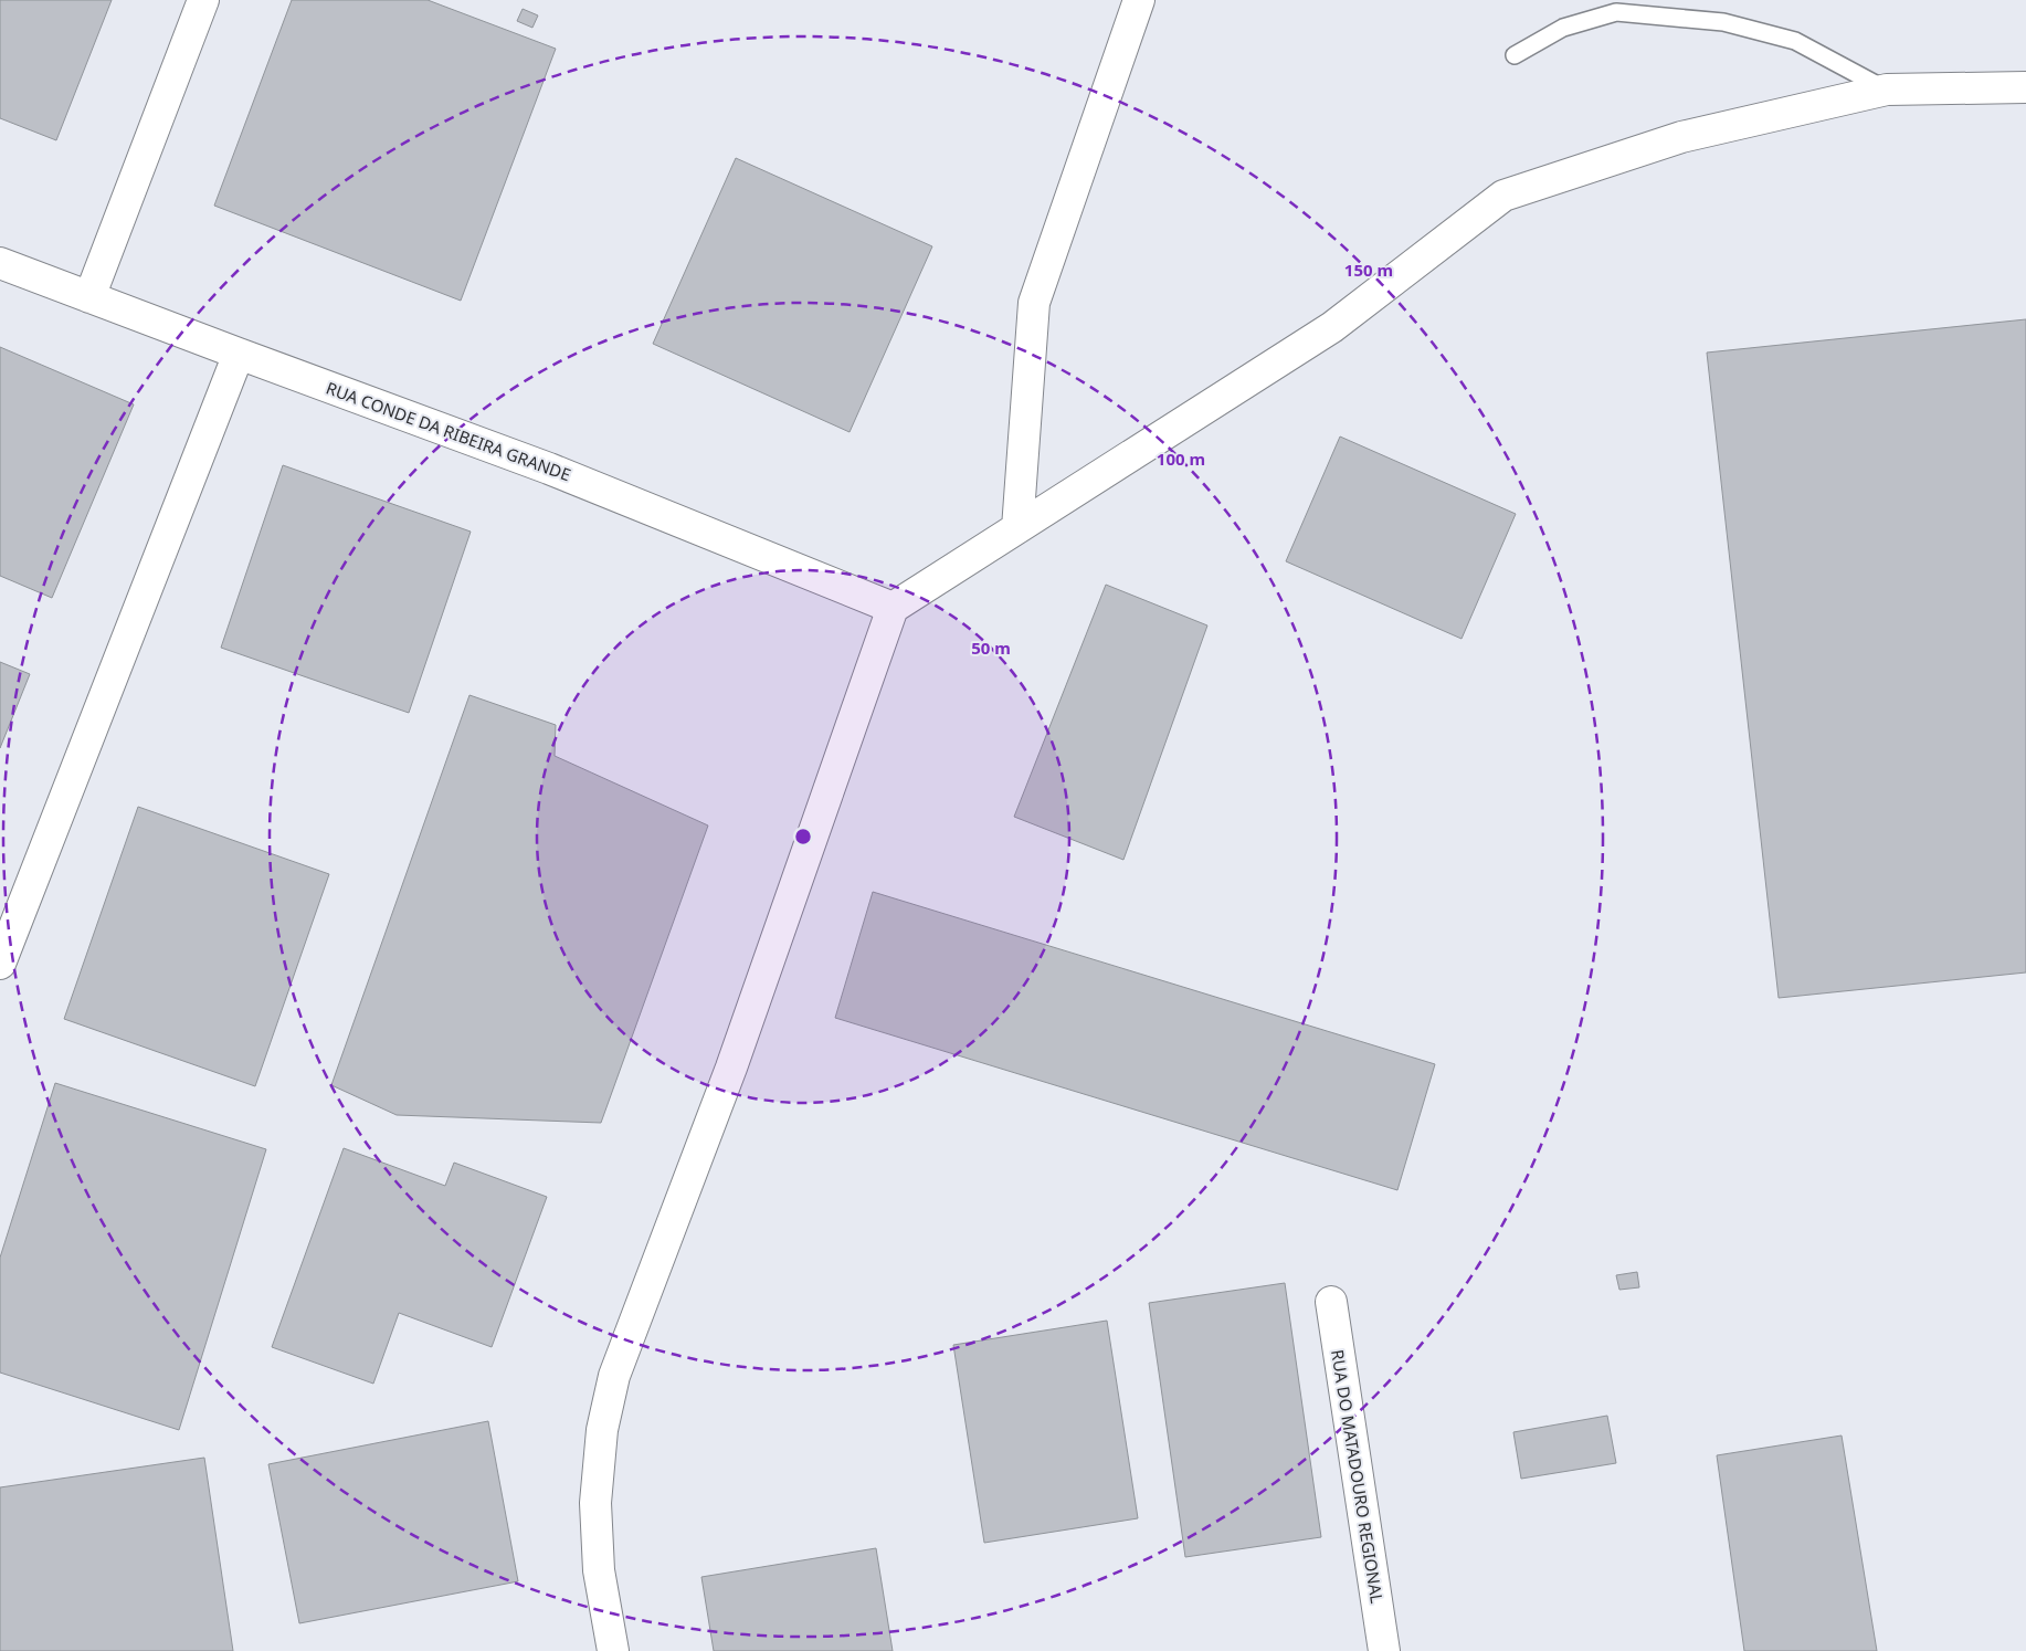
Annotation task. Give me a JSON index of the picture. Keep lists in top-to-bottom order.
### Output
{
  "streets": {
    "street": ["RUA CONDE DA RIBEIRA GRANDE", "RUA DO MATADOURO REGIONAL"]
  },
  "rings": ["150 m", "100 m", "50 m"]
}
